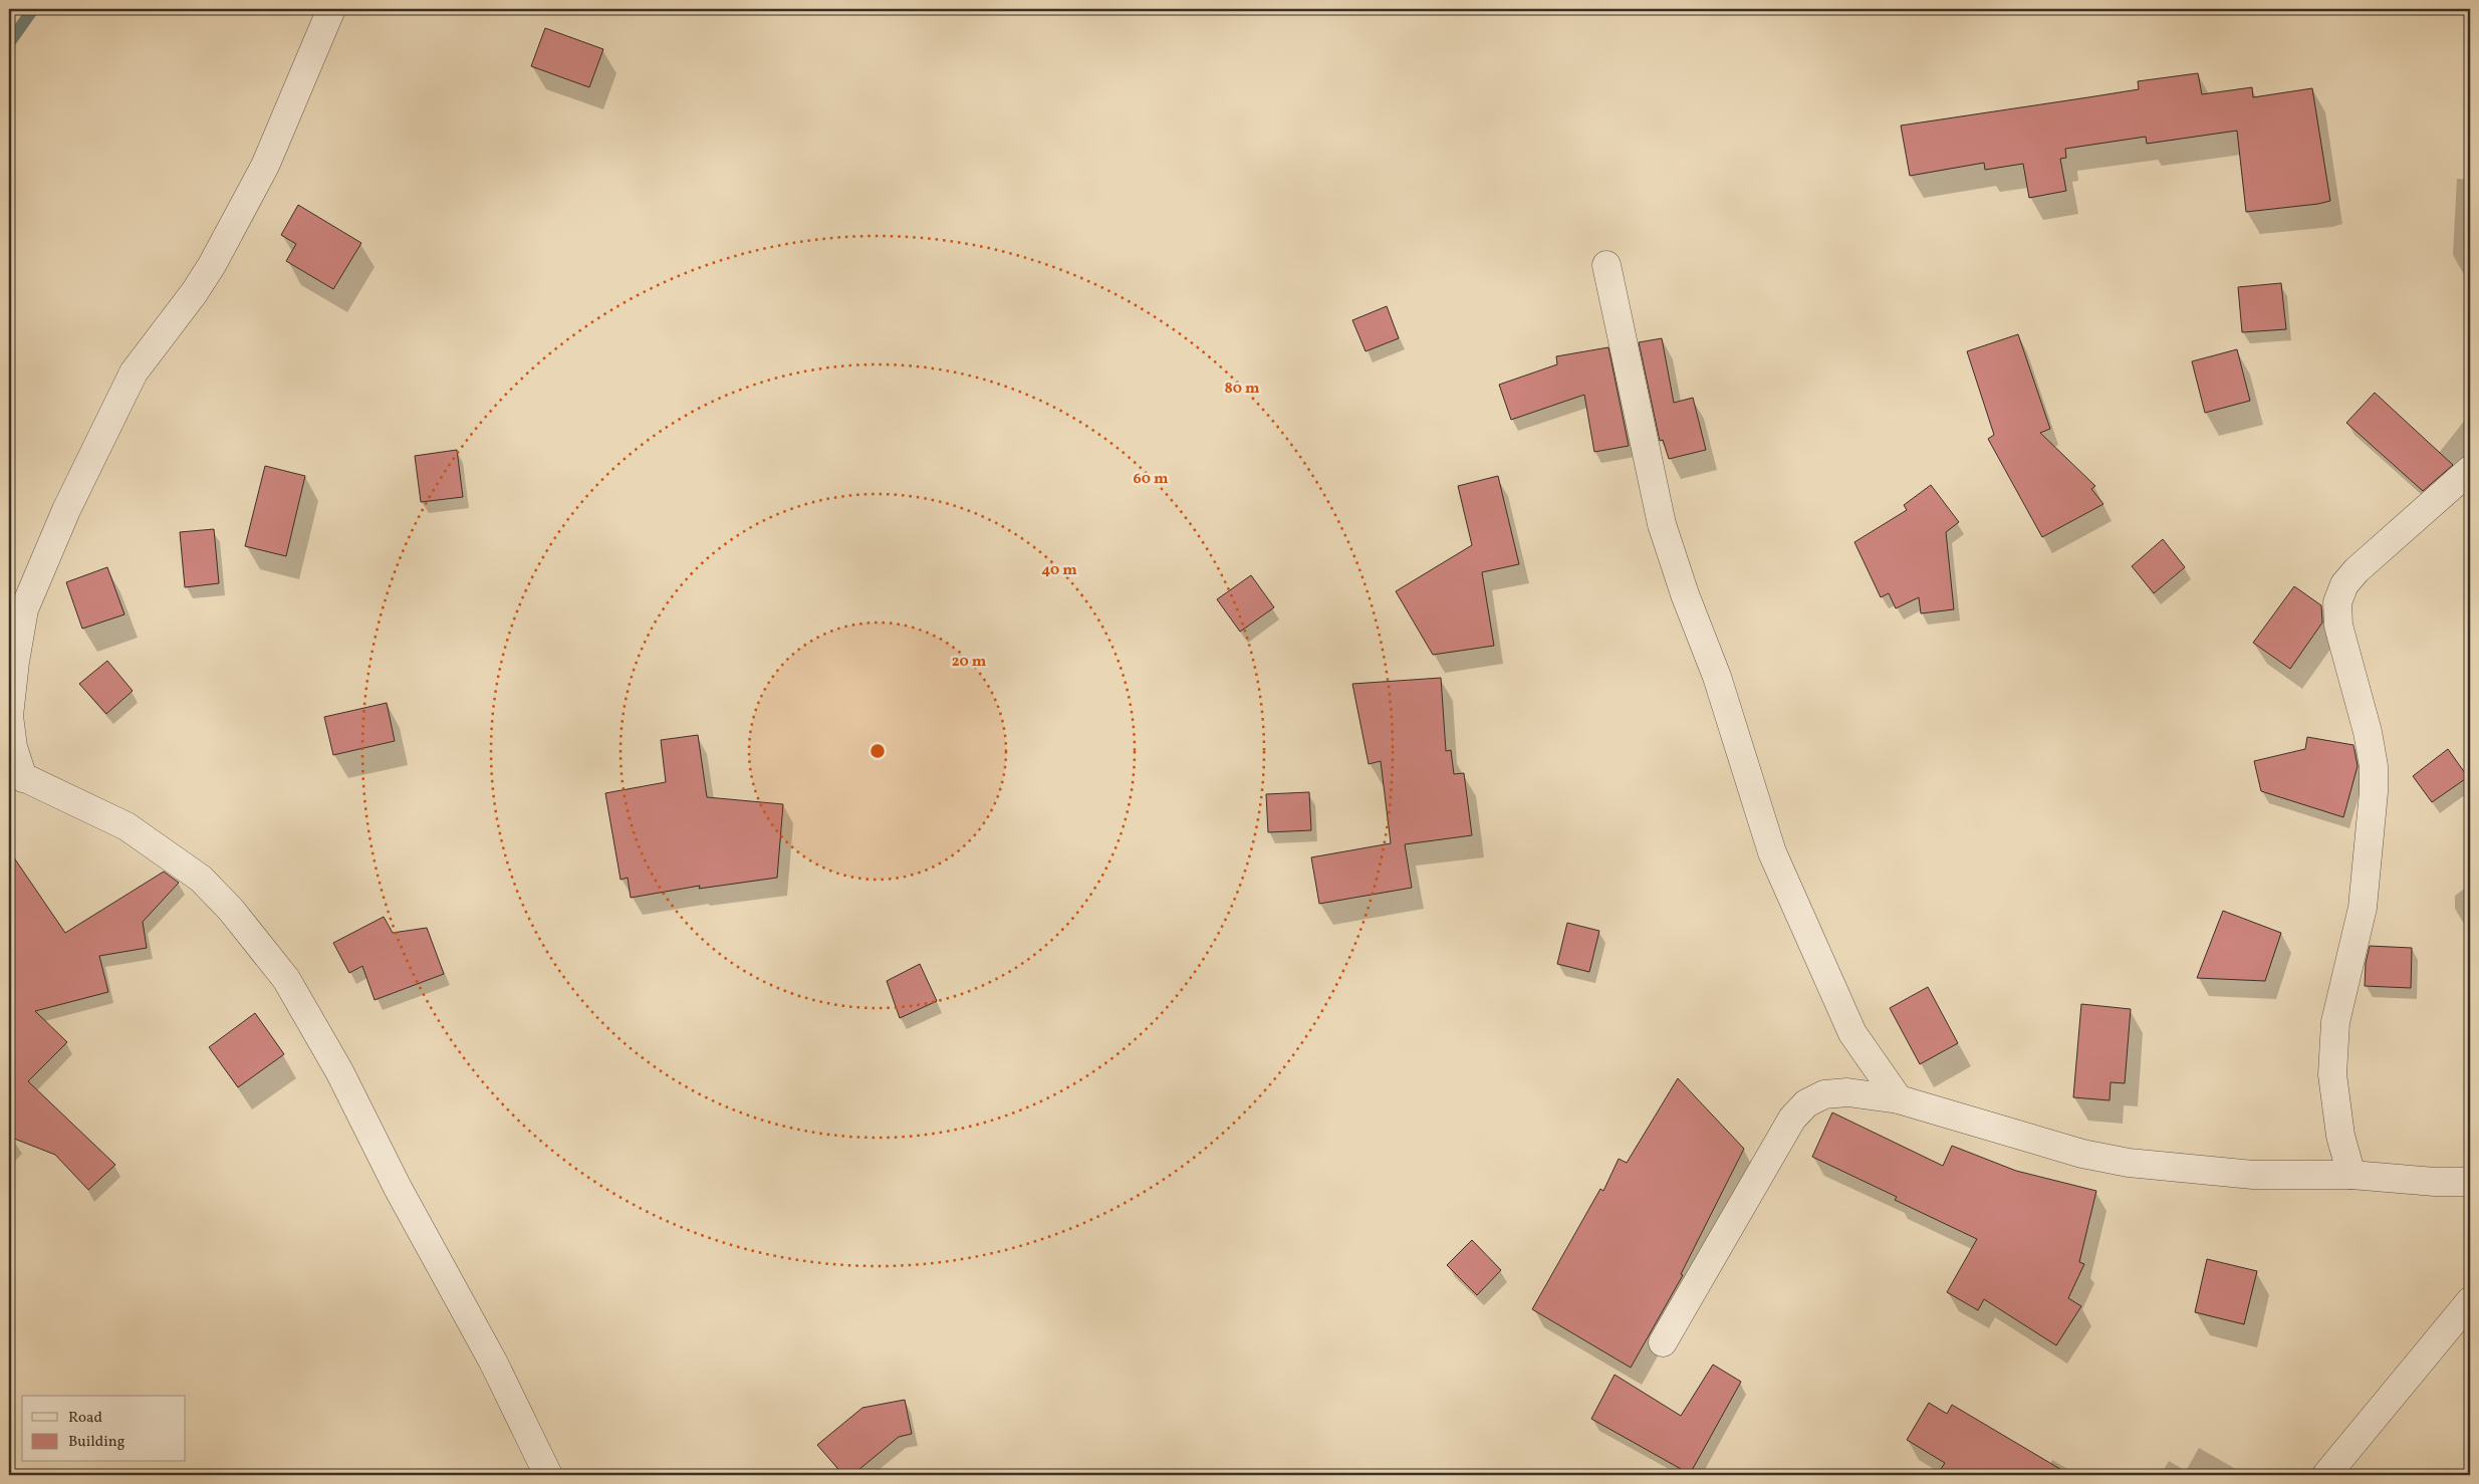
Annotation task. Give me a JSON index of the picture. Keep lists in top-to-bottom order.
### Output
{
  "legend": ["Road", "Building"],
  "rings": [
    "80 m",
    "60 m",
    "40 m",
    "20 m"
  ]
}
